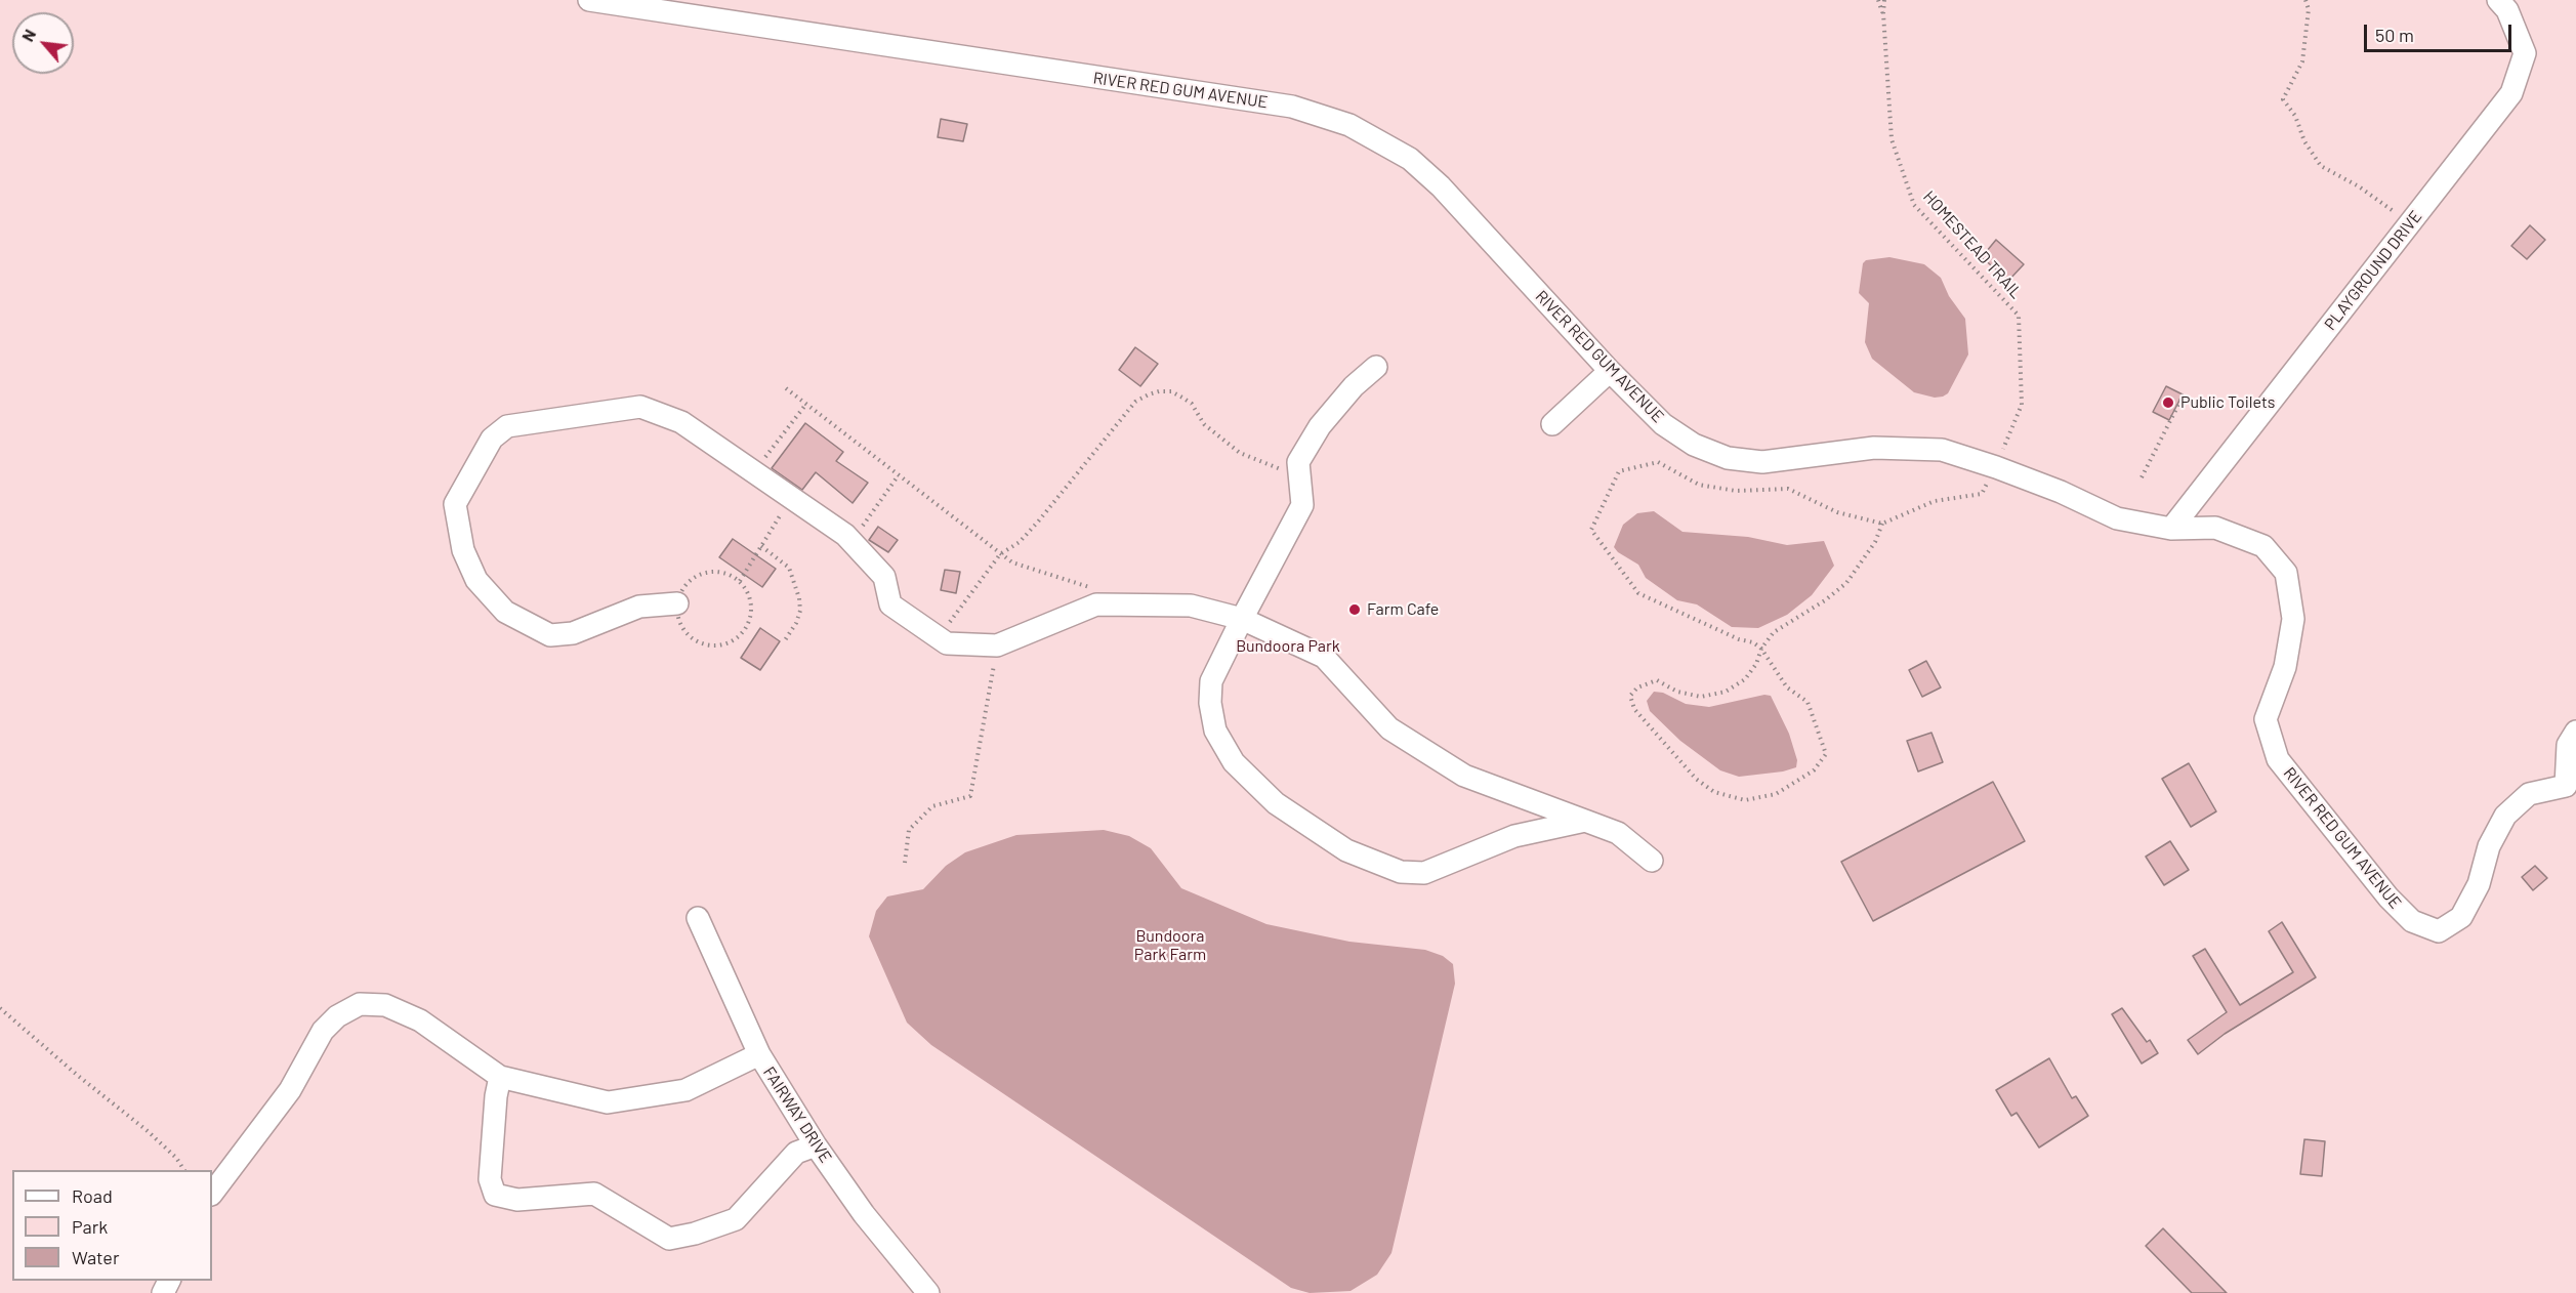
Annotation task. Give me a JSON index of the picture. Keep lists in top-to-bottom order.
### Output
{
  "streets": {
    "street": ["RIVER RED GUM AVENUE", "PLAYGROUND DRIVE", "FAIRWAY DRIVE"],
    "path": ["HOMESTEAD TRAIL"]
  },
  "crossings": [
    ["RIVER RED GUM AVENUE", "HOMESTEAD TRAIL"],
    ["RIVER RED GUM AVENUE", "PLAYGROUND DRIVE"]
  ],
  "parks": ["Bundoora Park", "Bundoora Park Farm"],
  "places": ["Public Toilets", "Farm Cafe"],
  "legend": ["Road", "Park", "Water"],
  "scale_bar": "50 m",
  "north": "top left"
}
